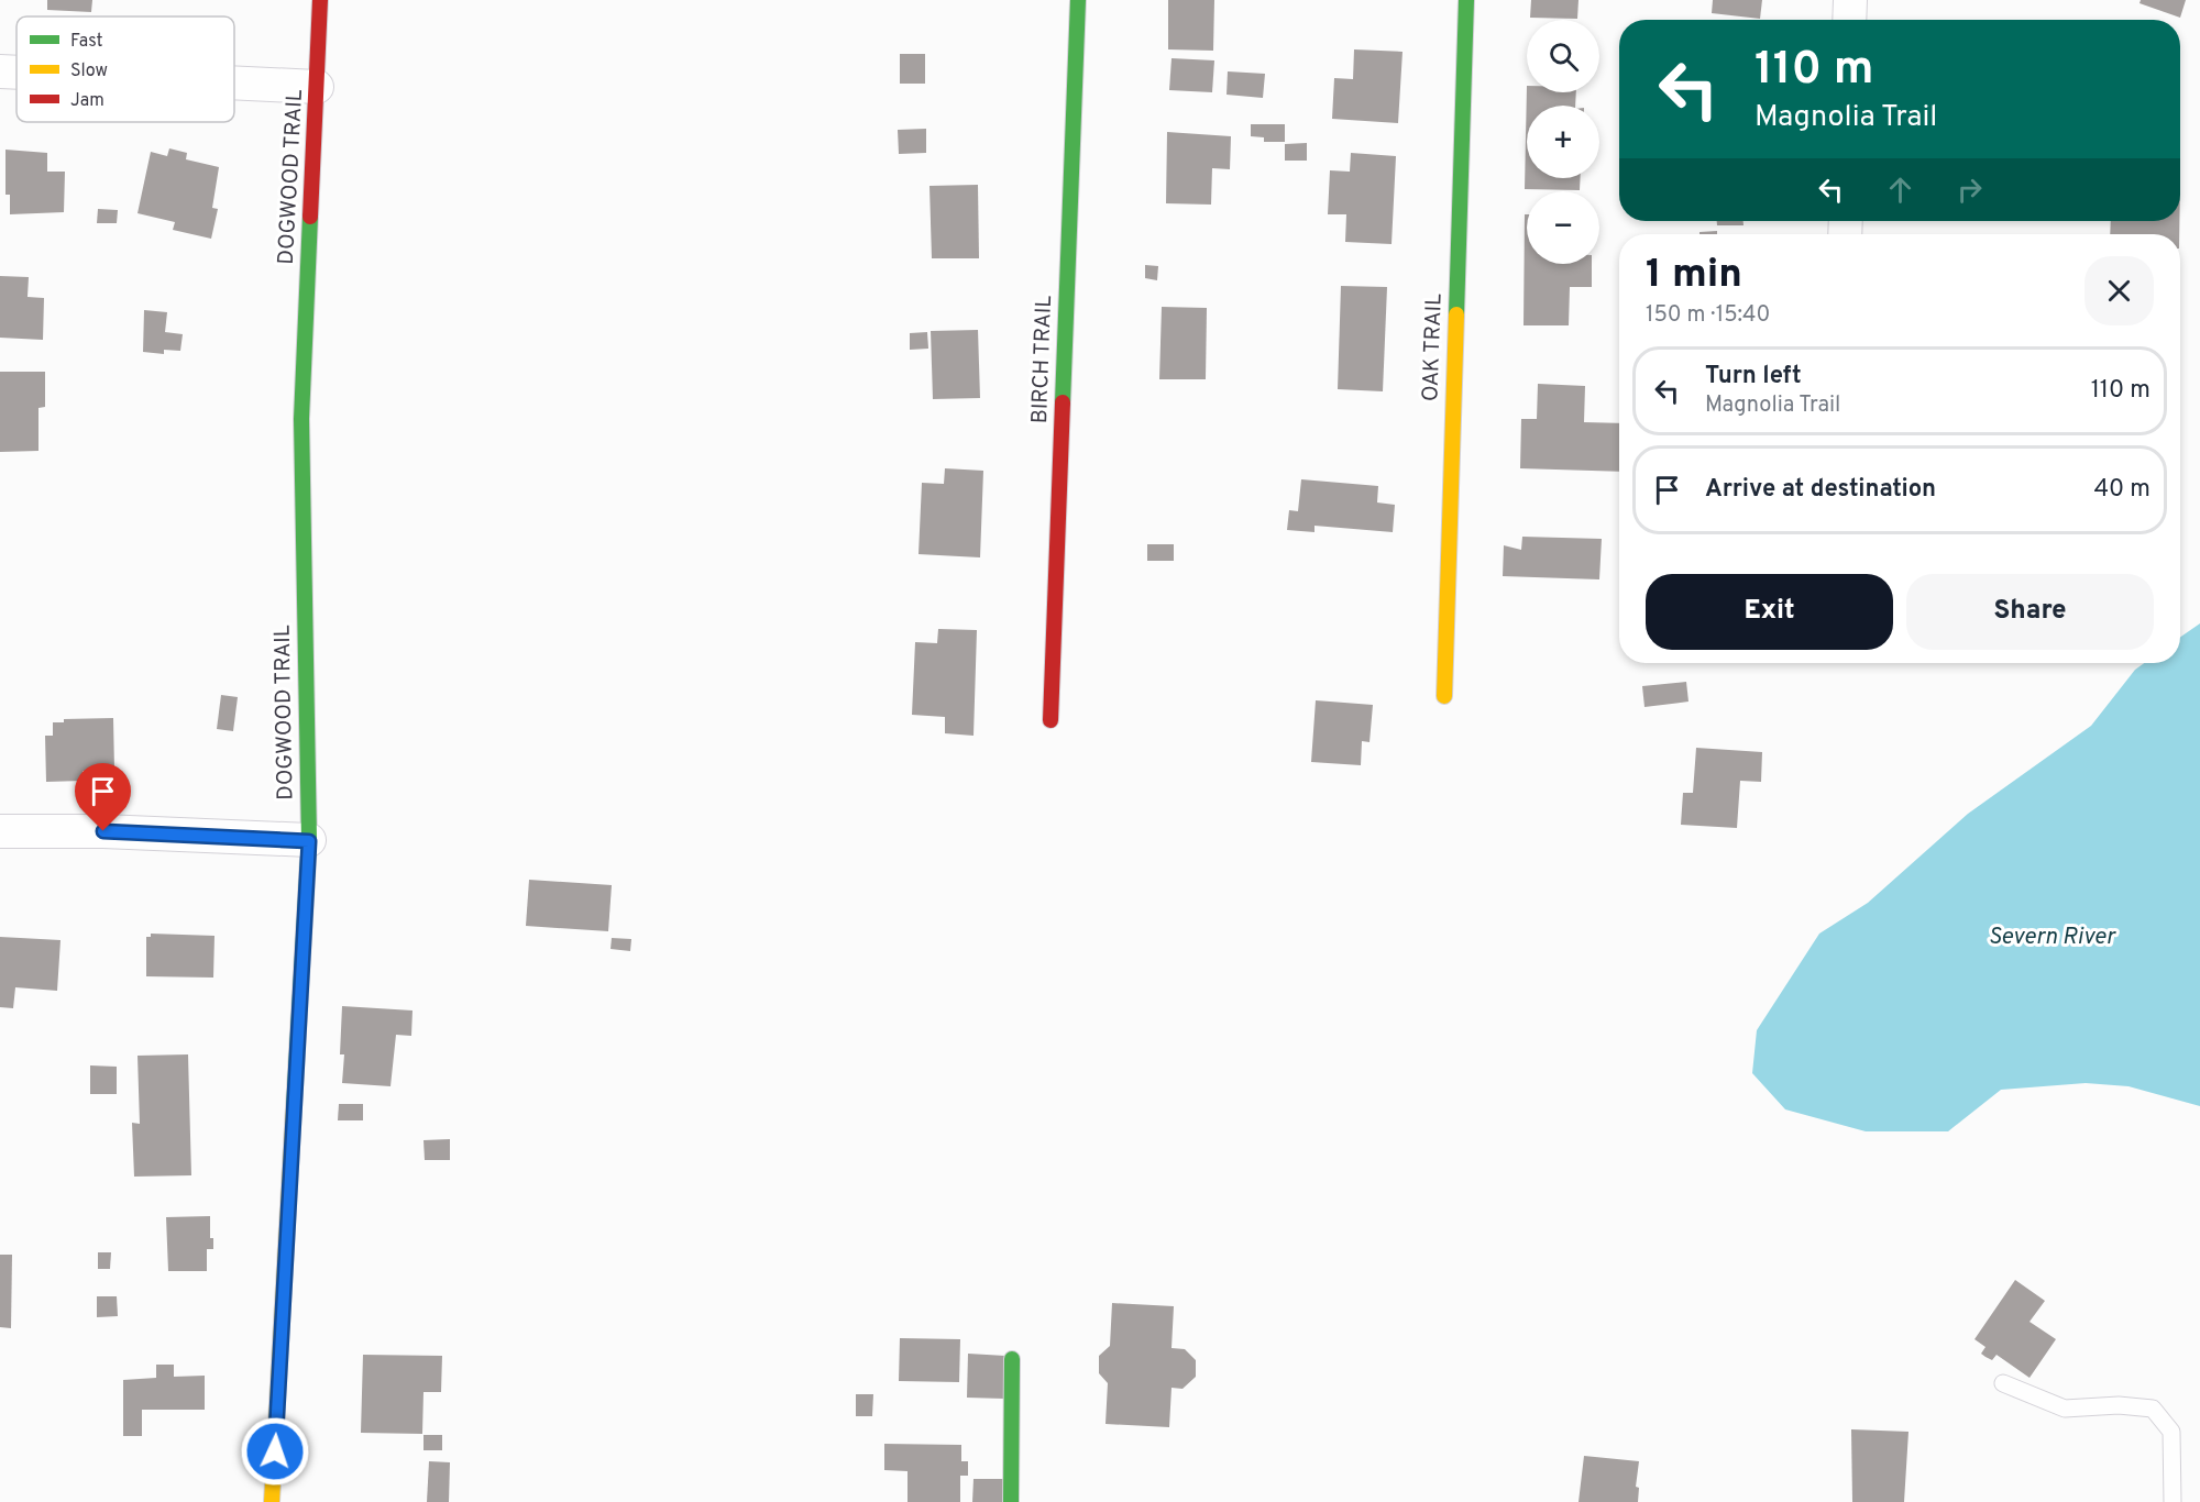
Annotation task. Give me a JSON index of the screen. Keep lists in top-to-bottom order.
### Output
{
  "streets": {
    "street": ["DOGWOOD TRAIL", "OAK TRAIL", "BIRCH TRAIL"]
  },
  "water": ["Severn River"],
  "legend": ["Fast", "Slow", "Jam"],
  "page": {
    "map_buttons": ["+", "−"],
    "turn": ["110 m", "Magnolia Trail"],
    "heading": ["1 min", "150 m · 15:40"],
    "list": [
      {
        "name": "Turn left",
        "note": "Magnolia Trail",
        "value": "110 m"
      },
      {
        "name": "Arrive at destination",
        "value": "40 m"
      }
    ],
    "buttons": ["Exit", "Share"]
  }
}
